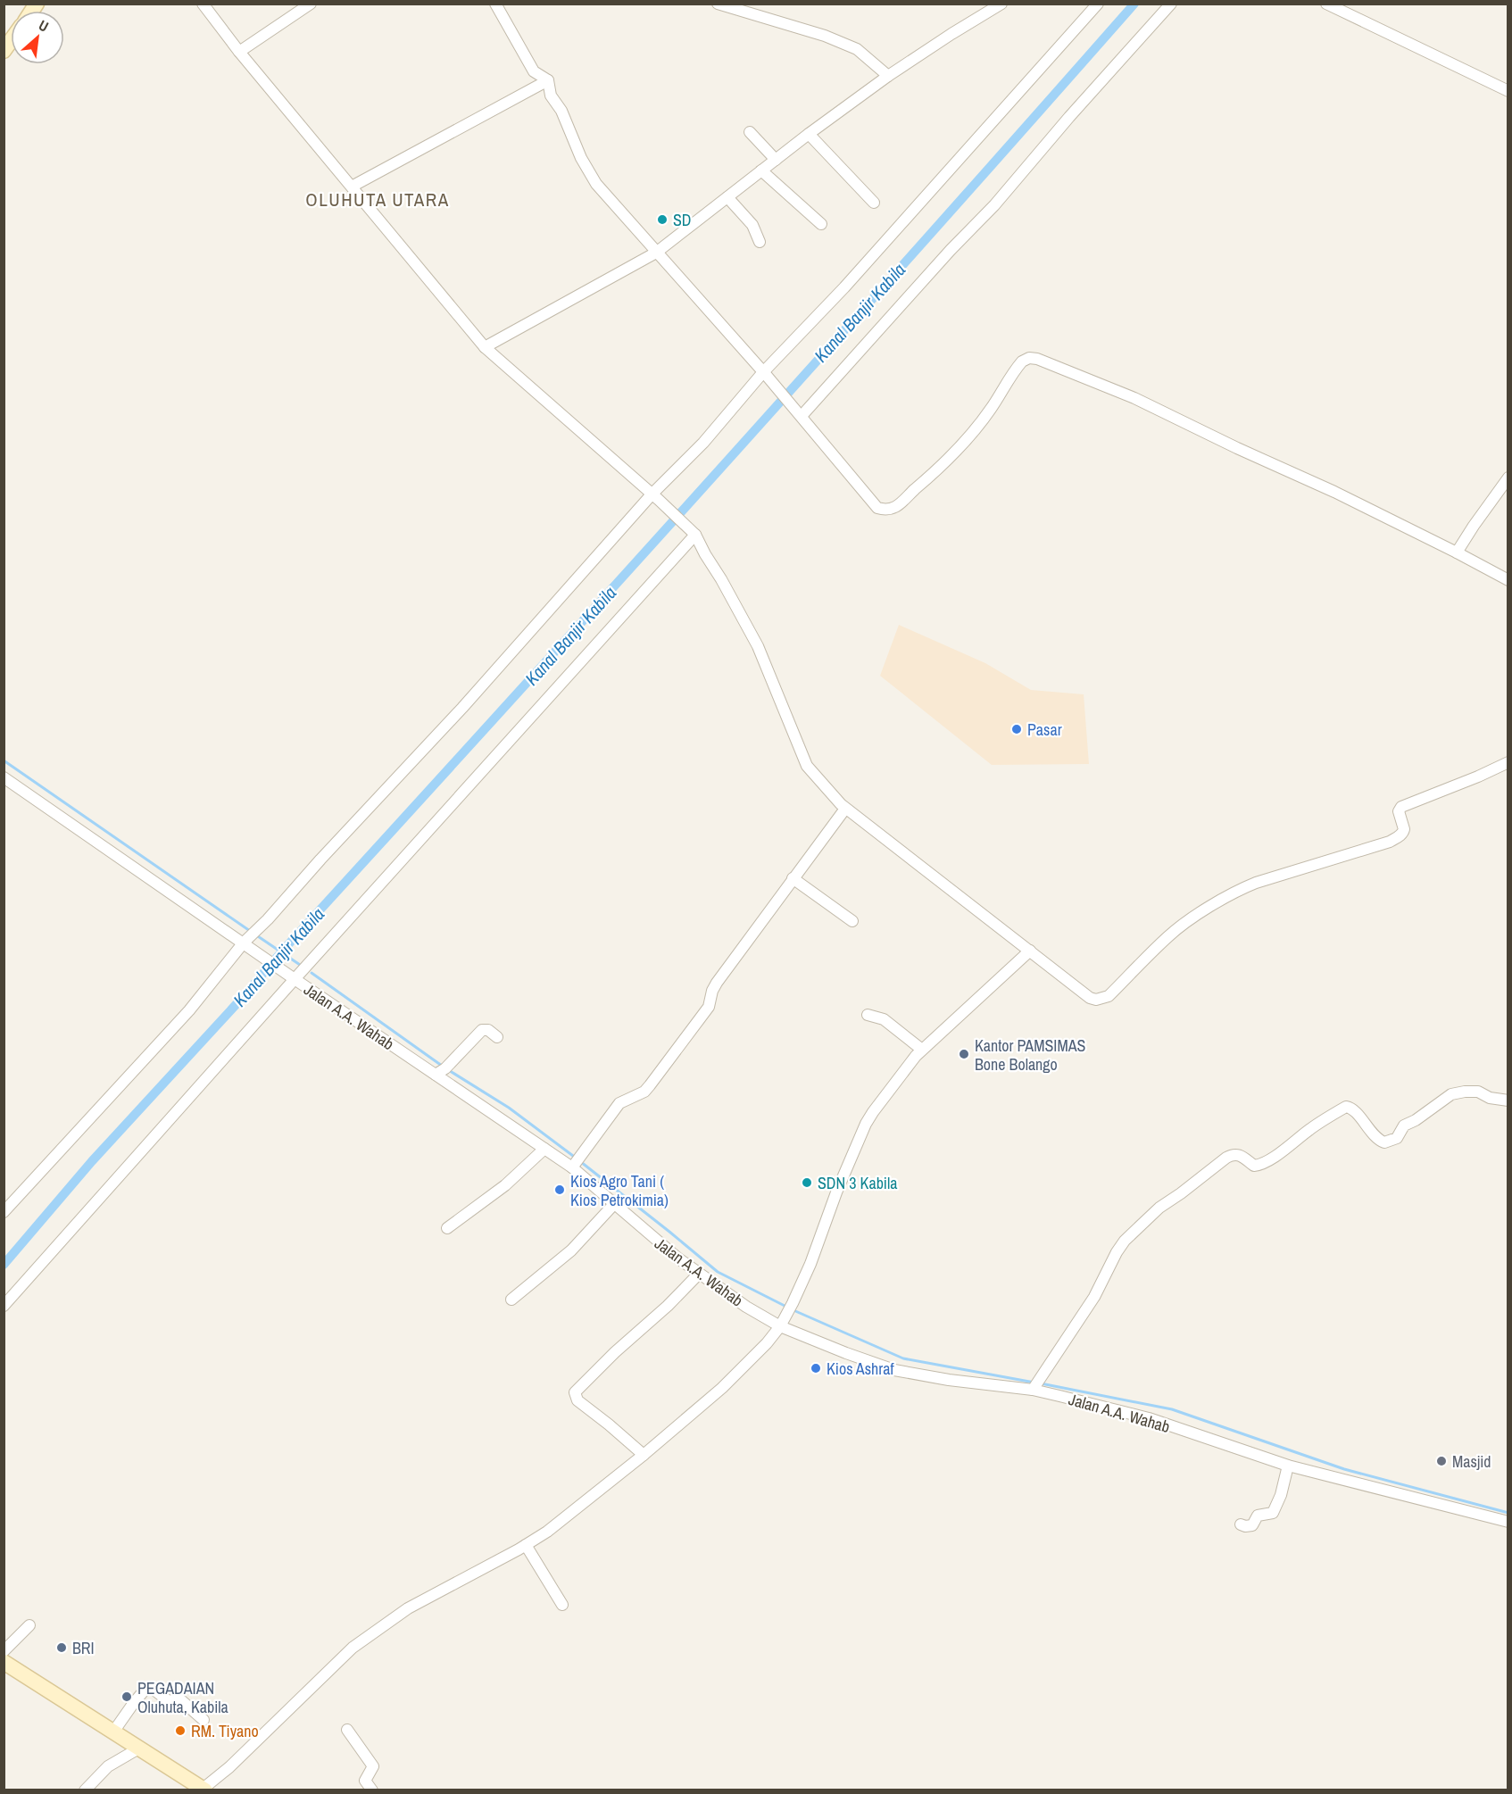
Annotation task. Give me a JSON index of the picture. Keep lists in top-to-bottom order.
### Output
{
  "streets": {
    "street": ["Jalan A.A. Wahab"]
  },
  "districts": ["OLUHUTA UTARA"],
  "water": ["Kanal Banjir Kabila"],
  "places": [
    "SD",
    "Pasar",
    "Kantor PAMSIMAS Bone Bolango",
    "SDN 3 Kabila",
    "Kios Agro Tani ( Kios Petrokimia)",
    "Kios Ashraf",
    "Masjid",
    "BRI",
    "PEGADAIAN Oluhuta, Kabila",
    "RM. Tiyano"
  ],
  "north": "top right"
}
